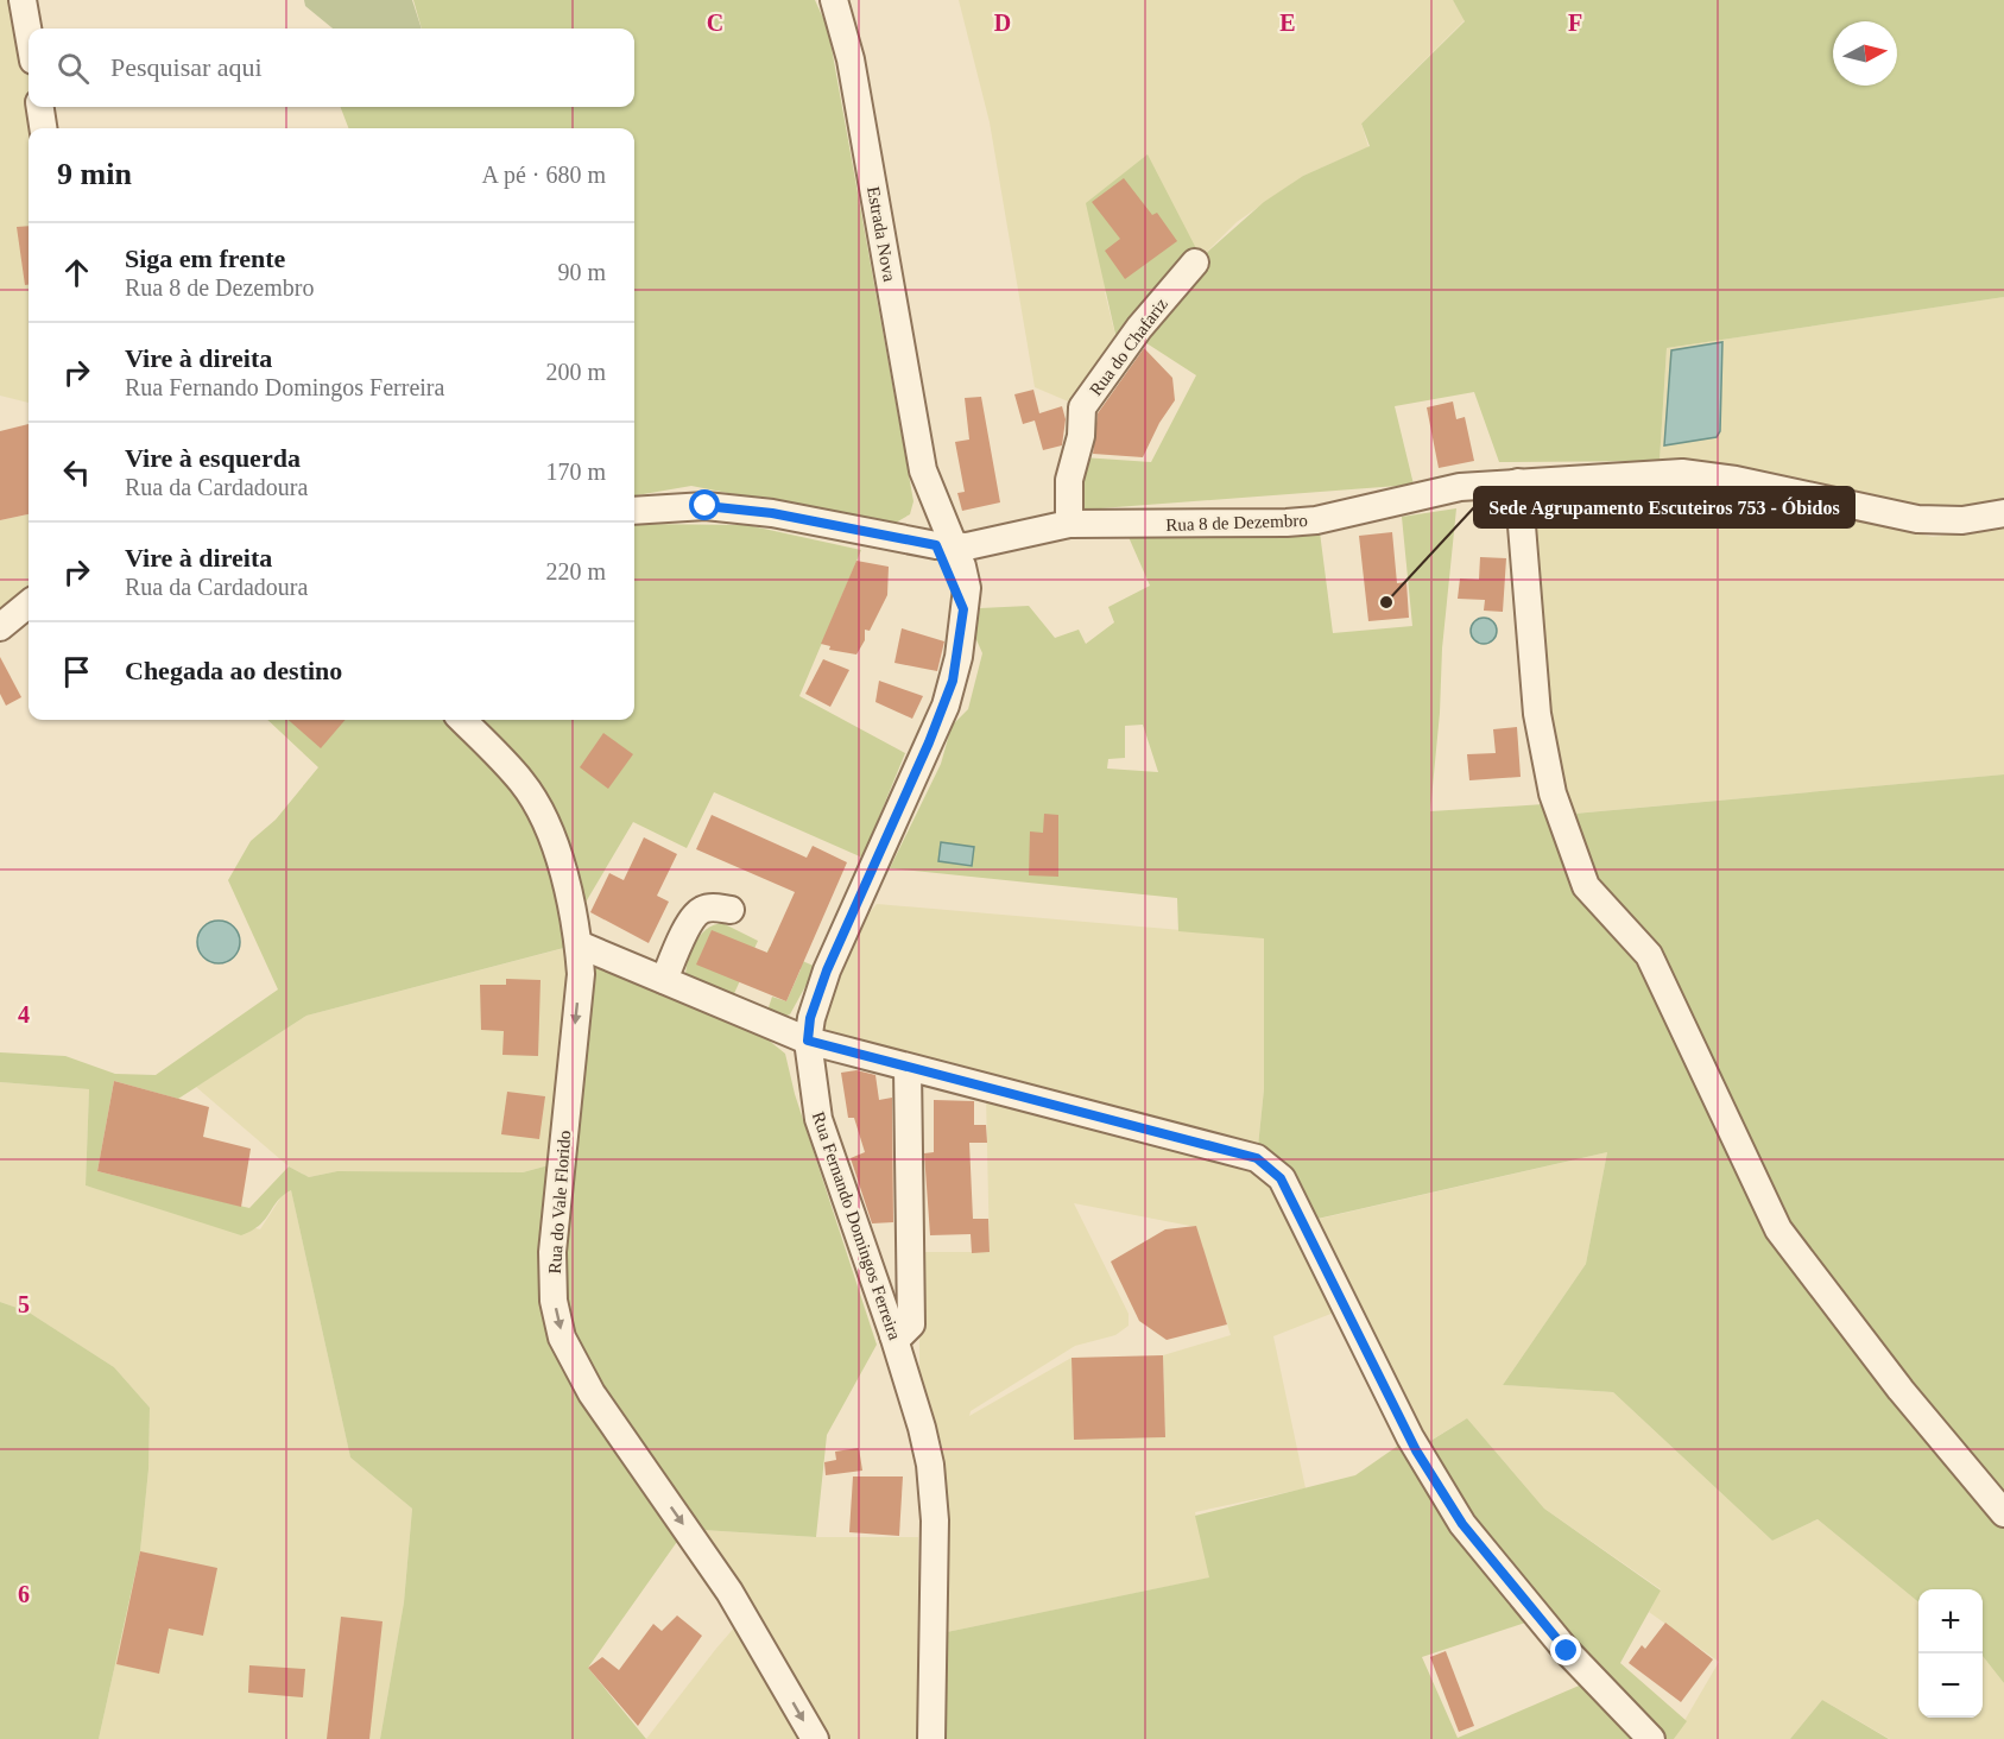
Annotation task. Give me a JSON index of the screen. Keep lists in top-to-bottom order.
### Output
{
  "streets": {
    "street": [
      "Estrada Nova",
      "Rua do Chafariz",
      "Rua 8 de Dezembro",
      "Rua do Vale Florido",
      "Rua Fernando Domingos Ferreira"
    ]
  },
  "crossings": [
    ["Estrada Nova", "Rua 8 de Dezembro"],
    ["Estrada Nova", "Rua Fernando Domingos Ferreira"],
    ["Rua do Chafariz", "Rua 8 de Dezembro"],
    ["Rua 8 de Dezembro", "Rua Fernando Domingos Ferreira"]
  ],
  "one_way": ["Rua do Vale Florido"],
  "places": ["Sede Agrupamento Escuteiros 753 - Óbidos"],
  "north": "right",
  "page": {
    "search": "Pesquisar aqui",
    "heading": ["9 min", "A pé · 680 m"],
    "list": [
      ["Siga em frente", "Rua 8 de Dezembro", "90 m"],
      ["Vire à direita", "Rua Fernando Domingos Ferreira", "200 m"],
      ["Vire à esquerda", "Rua da Cardadoura", "170 m"],
      ["Vire à direita", "Rua da Cardadoura", "220 m"],
      "Chegada ao destino"
    ],
    "map_buttons": ["+", "−"]
  },
  "grid": {
    "columns": [
      "C",
      "D",
      "E",
      "F"
    ],
    "rows": ["4", "5", "6"]
  }
}
